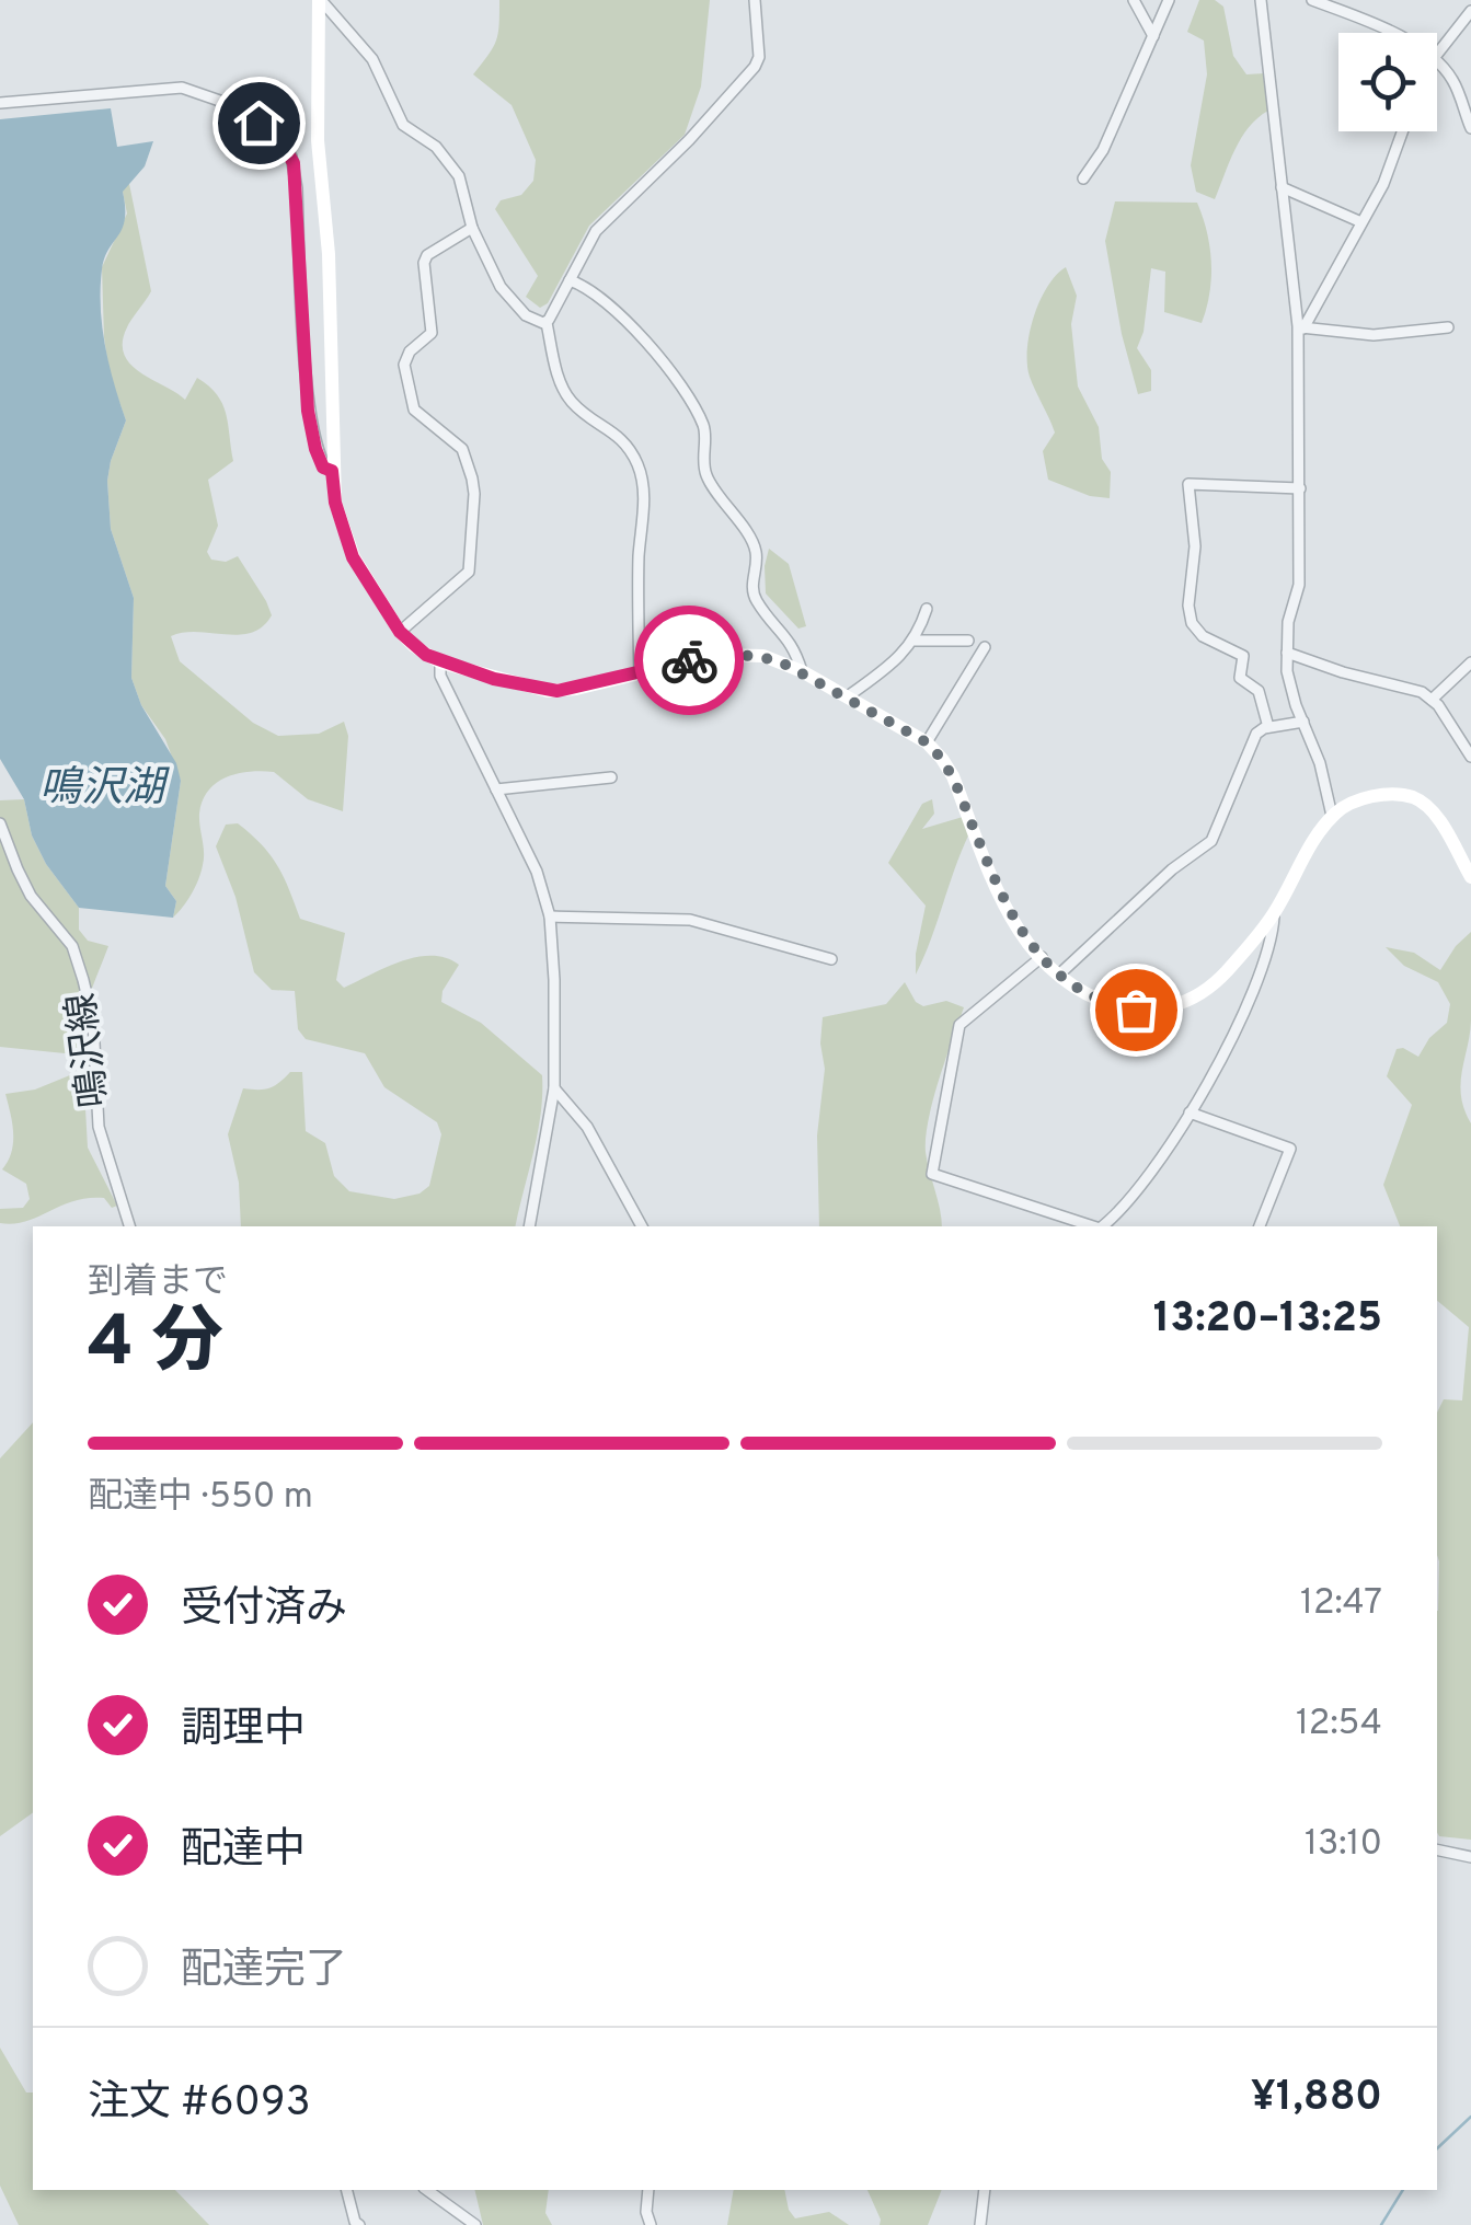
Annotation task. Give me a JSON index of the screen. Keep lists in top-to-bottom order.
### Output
{
  "streets": {
    "street": ["鳴沢線"]
  },
  "water": ["鳴沢湖"],
  "page": {
    "heading": ["4 分", "到着まで", "13:20–13:25"],
    "panel": ["注文 #6093", "¥1,880"],
    "bar": "配達中 · 550 m",
    "list": [
      ["受付済み", "12:47"],
      ["調理中", "12:54"],
      ["配達中", "13:10"],
      "配達完了"
    ]
  }
}
